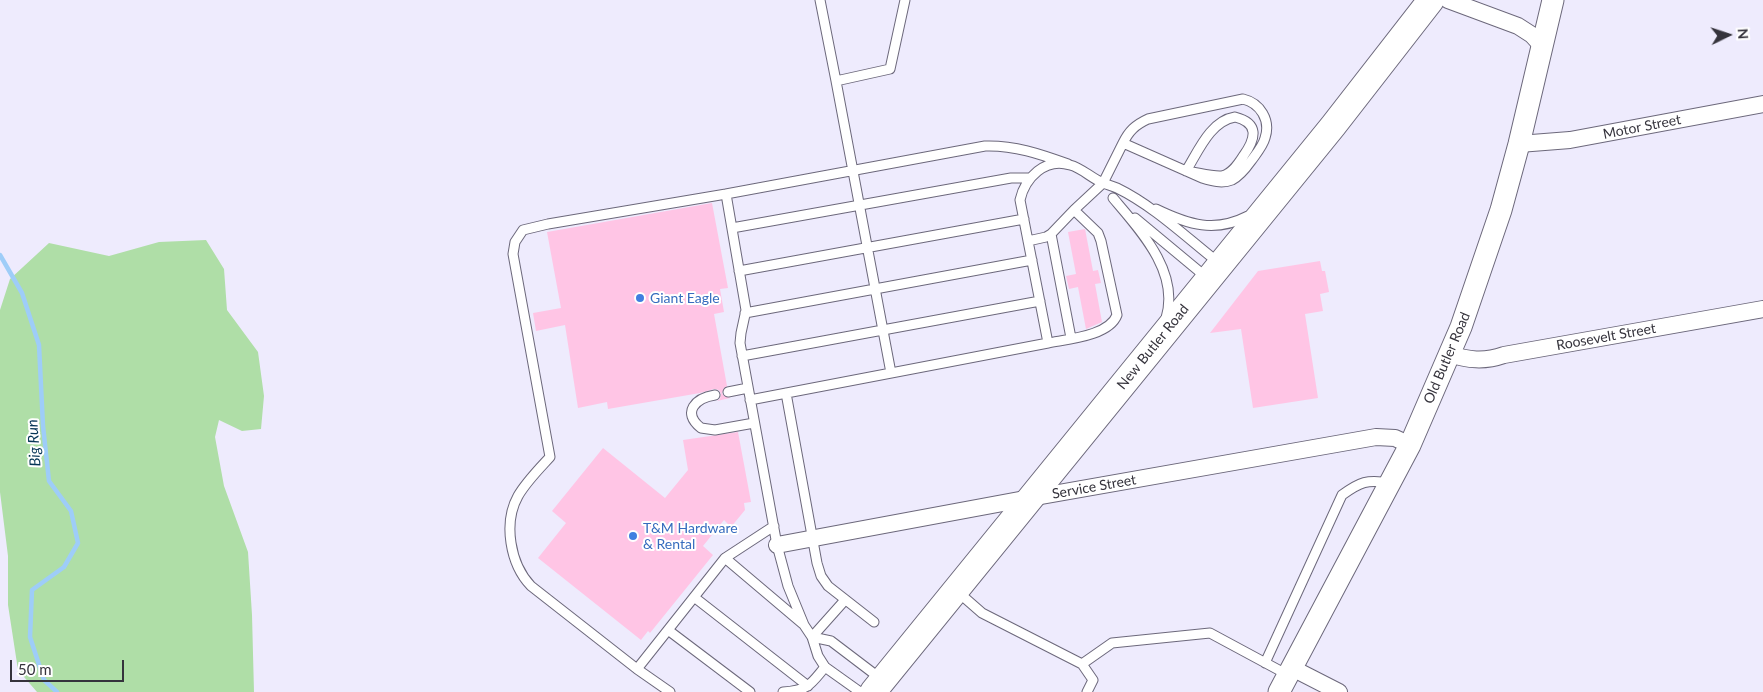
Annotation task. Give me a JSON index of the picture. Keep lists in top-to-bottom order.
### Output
{
  "streets": {
    "main road": ["New Butler Road"],
    "street": [
      "Motor Street",
      "Roosevelt Street",
      "Old Butler Road",
      "Service Street"
    ]
  },
  "crossings": [
    ["Motor Street", "Old Butler Road"],
    ["Roosevelt Street", "Old Butler Road"],
    ["New Butler Road", "Service Street"],
    ["Old Butler Road", "Service Street"]
  ],
  "water": ["Big Run"],
  "places": ["Giant Eagle", "T&M Hardware & Rental"],
  "scale_bar": "50 m",
  "north": "right"
}
